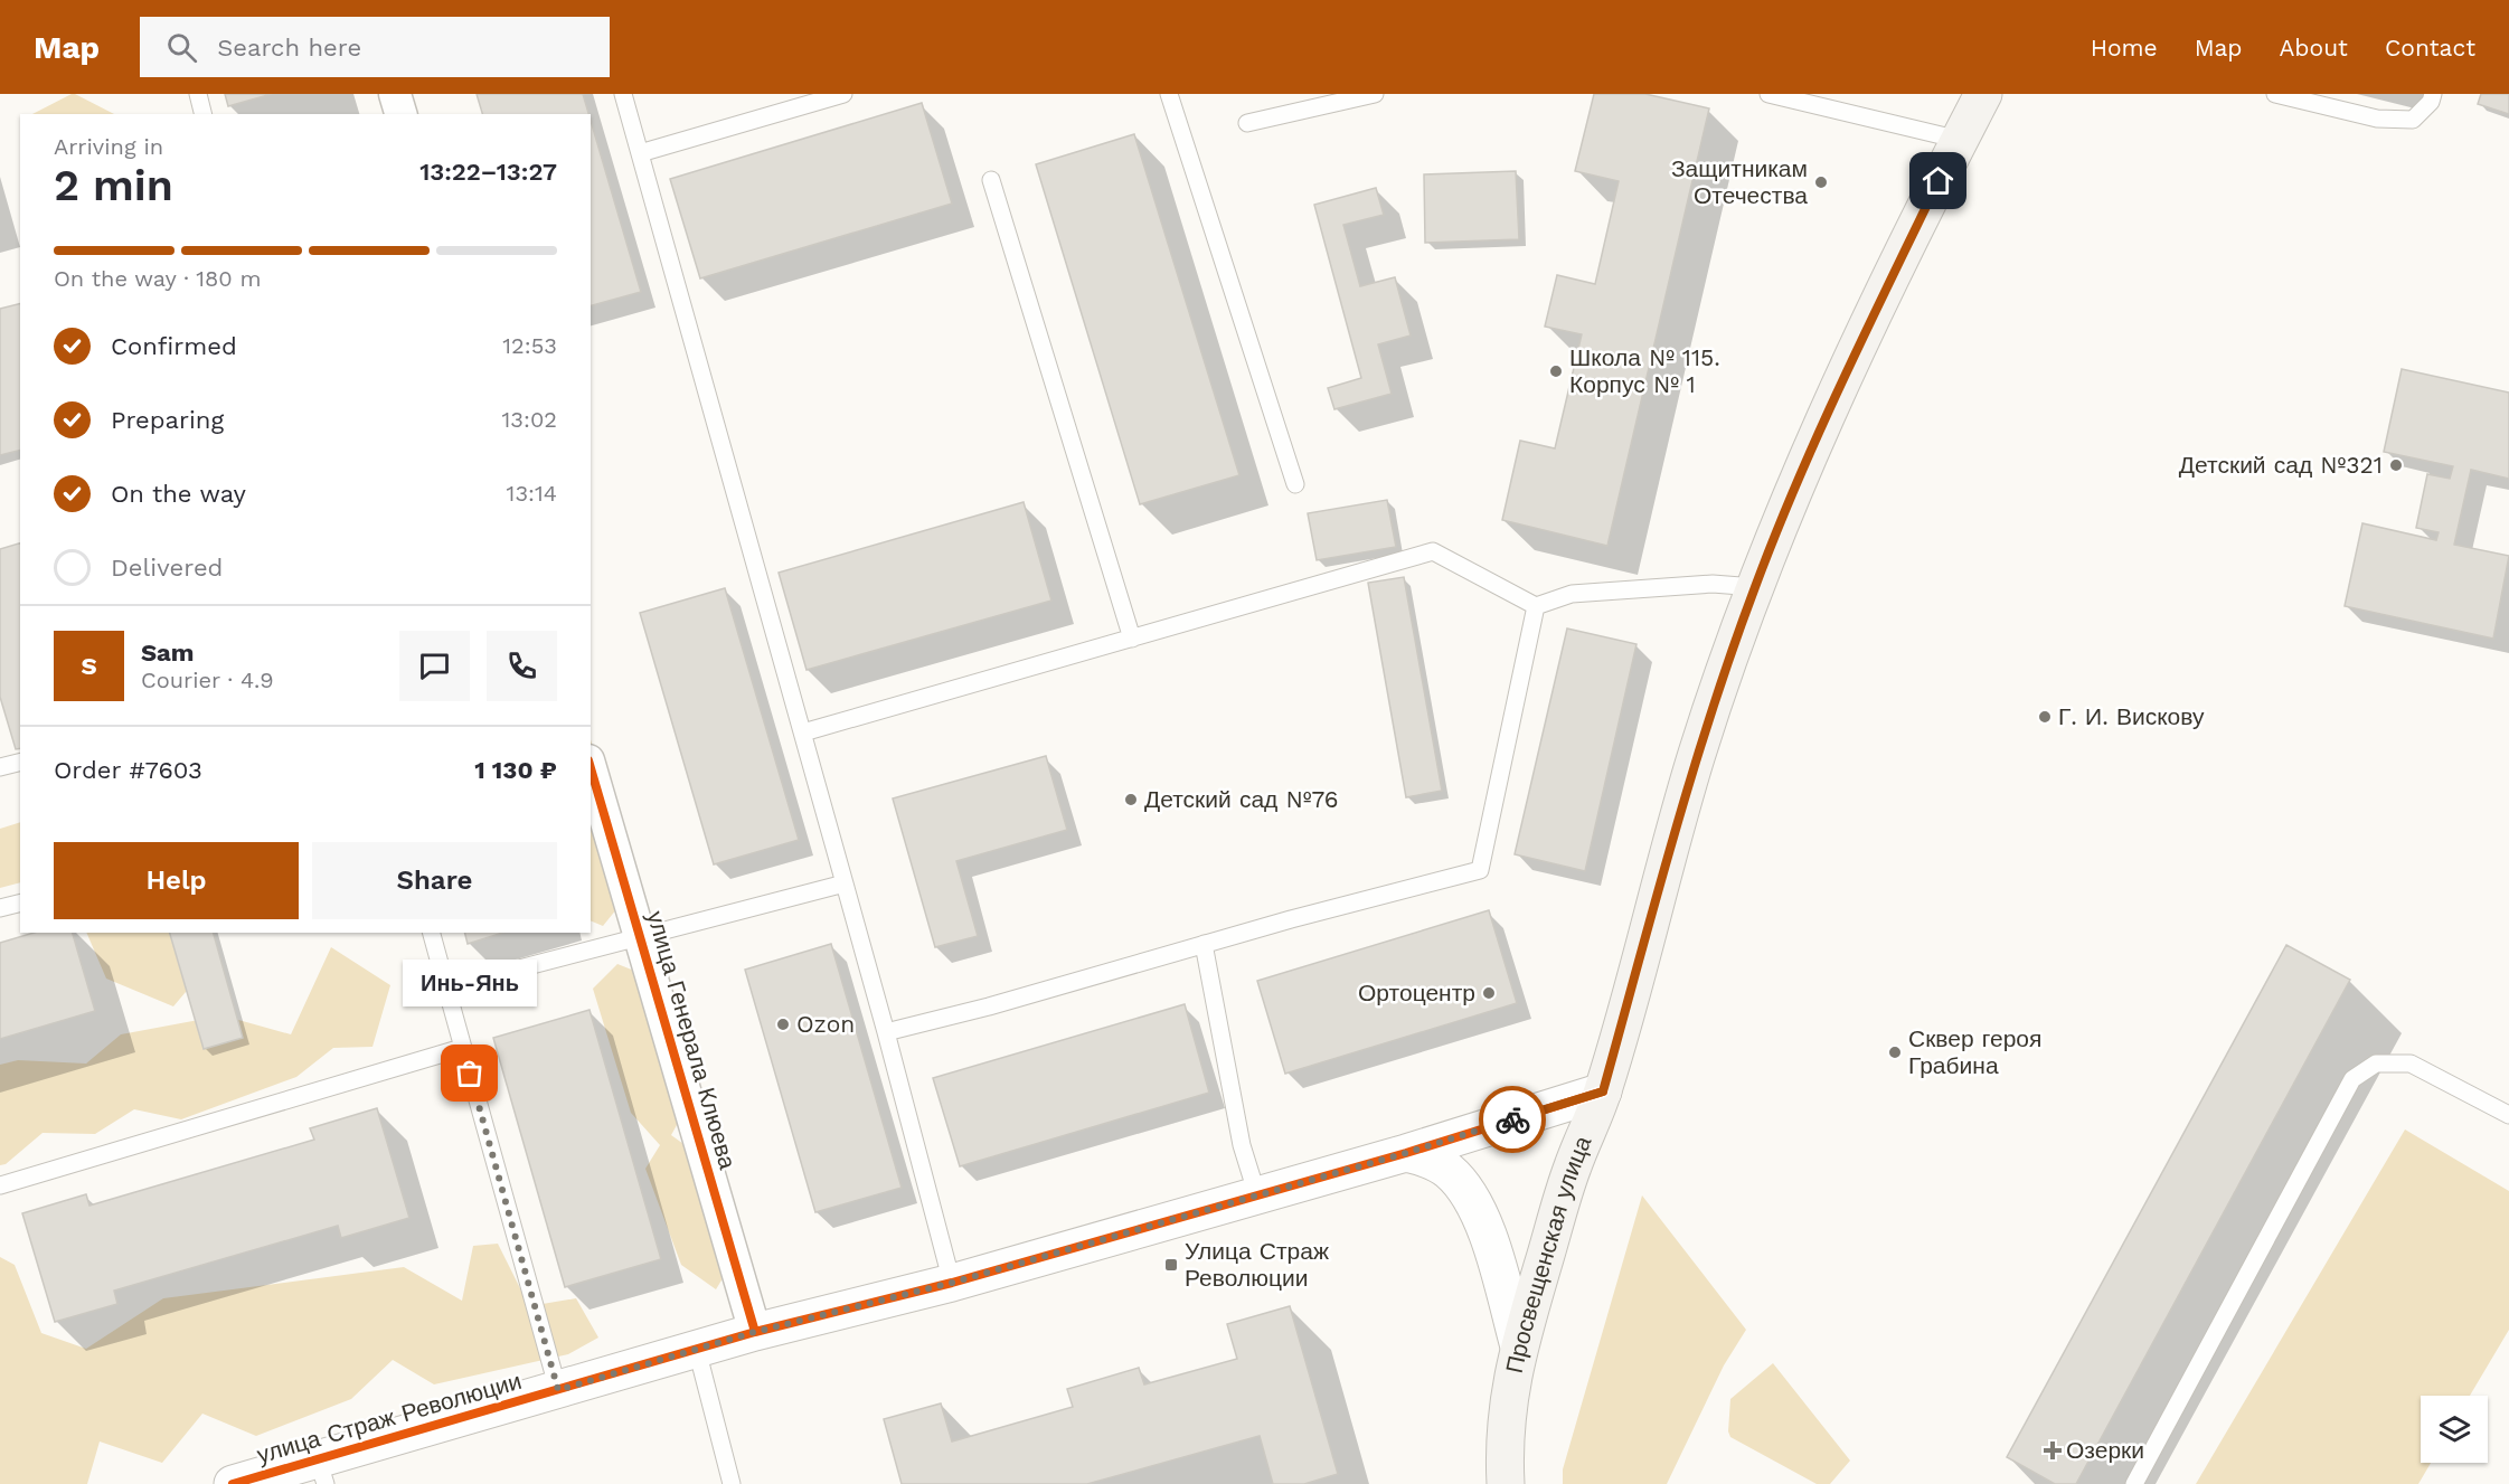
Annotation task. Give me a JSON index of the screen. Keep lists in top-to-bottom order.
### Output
{
  "streets": {
    "main road": ["Просвещенская улица"],
    "street": ["улица Генерала Клюева", "улица Страж Революции"]
  },
  "crossings": [
    ["улица Генерала Клюева", "улица Страж Революции"],
    ["Просвещенская улица", "улица Страж Революции"]
  ],
  "places": {
    "other": [
      "Защитникам Отечества",
      "Школа № 115. Корпус № 1",
      "Детский сад №321",
      "Г. И. Вискову",
      "Детский сад №76",
      "Ортоцентр",
      "Ozon",
      "Сквер героя Грабина",
      "Инь-Янь"
    ],
    "transit": ["Улица Страж Революции"],
    "health": ["Озерки"]
  },
  "page": {
    "header": "Map",
    "search": "Search here",
    "nav": [
      "Home",
      "Map",
      "About",
      "Contact"
    ],
    "heading": ["2 min", "Arriving in", "13:22–13:27"],
    "panel": [
      "Sam",
      "Courier · 4.9",
      "Order #7603",
      "1 130 ₽"
    ],
    "bar": "On the way · 180 m",
    "list": [
      ["Confirmed", "12:53"],
      ["Preparing", "13:02"],
      ["On the way", "13:14"],
      "Delivered"
    ],
    "round": "S",
    "buttons": ["Help", "Share"],
    "bubble": "Инь-Янь"
  }
}
